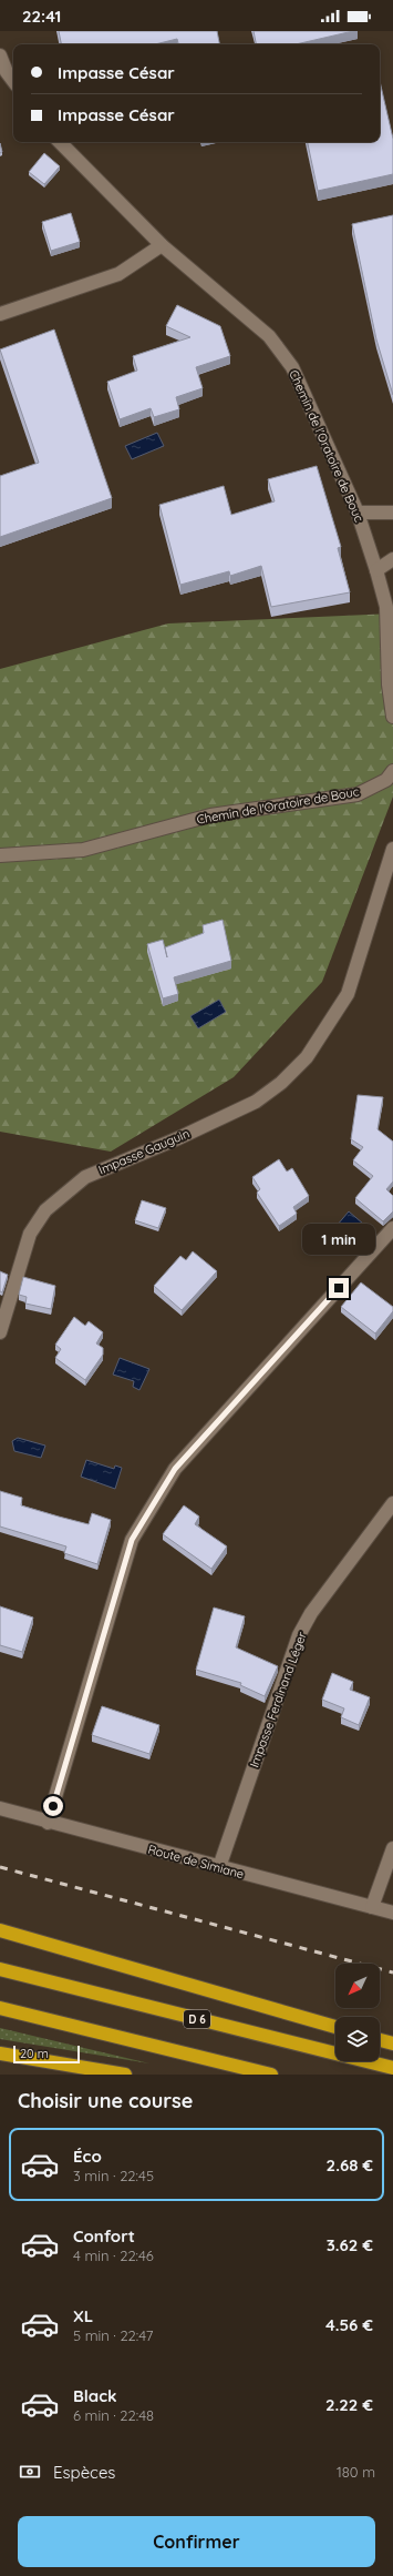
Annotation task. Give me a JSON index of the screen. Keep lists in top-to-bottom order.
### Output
{
  "streets": {
    "highway": ["D 6"],
    "street": [
      "Chemin de l'Oratoire de Bouc",
      "Impasse Gauguin",
      "Impasse Ferdinand Léger",
      "Route de Simiane"
    ]
  },
  "crossings": [
    ["Impasse Ferdinand Léger", "Route de Simiane"]
  ],
  "scale_bar": "20 m",
  "north": "bottom left",
  "page": {
    "status": "22:41",
    "banner": ["Impasse César", "Impasse César"],
    "bubble": "1 min",
    "scale": "20 m",
    "heading": "Choisir une course",
    "list": [
      {
        "name": "Éco",
        "note": "3 min · 22:45",
        "value": "2.68 €"
      },
      {
        "name": "Confort",
        "note": "4 min · 22:46",
        "value": "3.62 €"
      },
      {
        "name": "XL",
        "note": "5 min · 22:47",
        "value": "4.56 €"
      },
      {
        "name": "Black",
        "note": "6 min · 22:48",
        "value": "2.22 €"
      }
    ],
    "pay": ["Espèces", "180 m"],
    "buttons": "Confirmer"
  }
}
